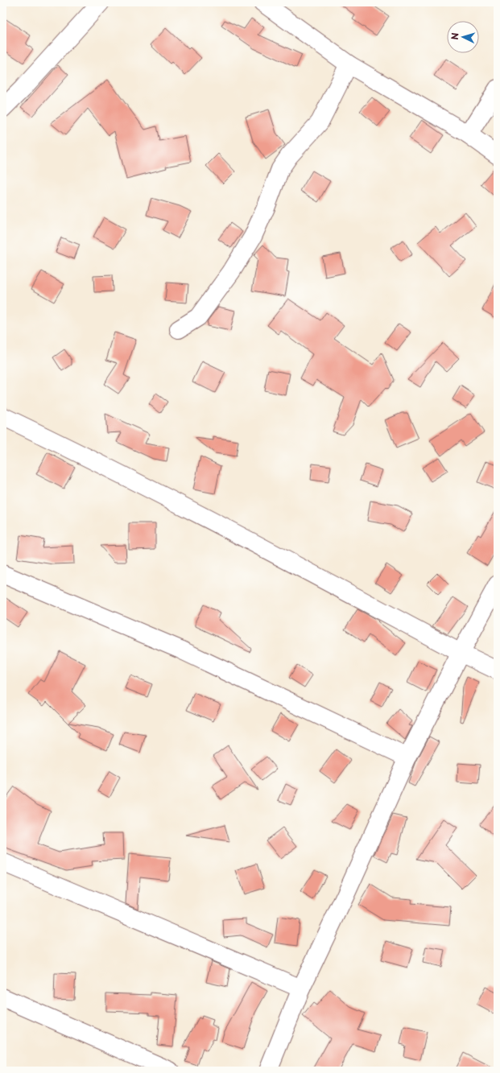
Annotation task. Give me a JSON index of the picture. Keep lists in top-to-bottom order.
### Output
{
  "north": "left"
}
